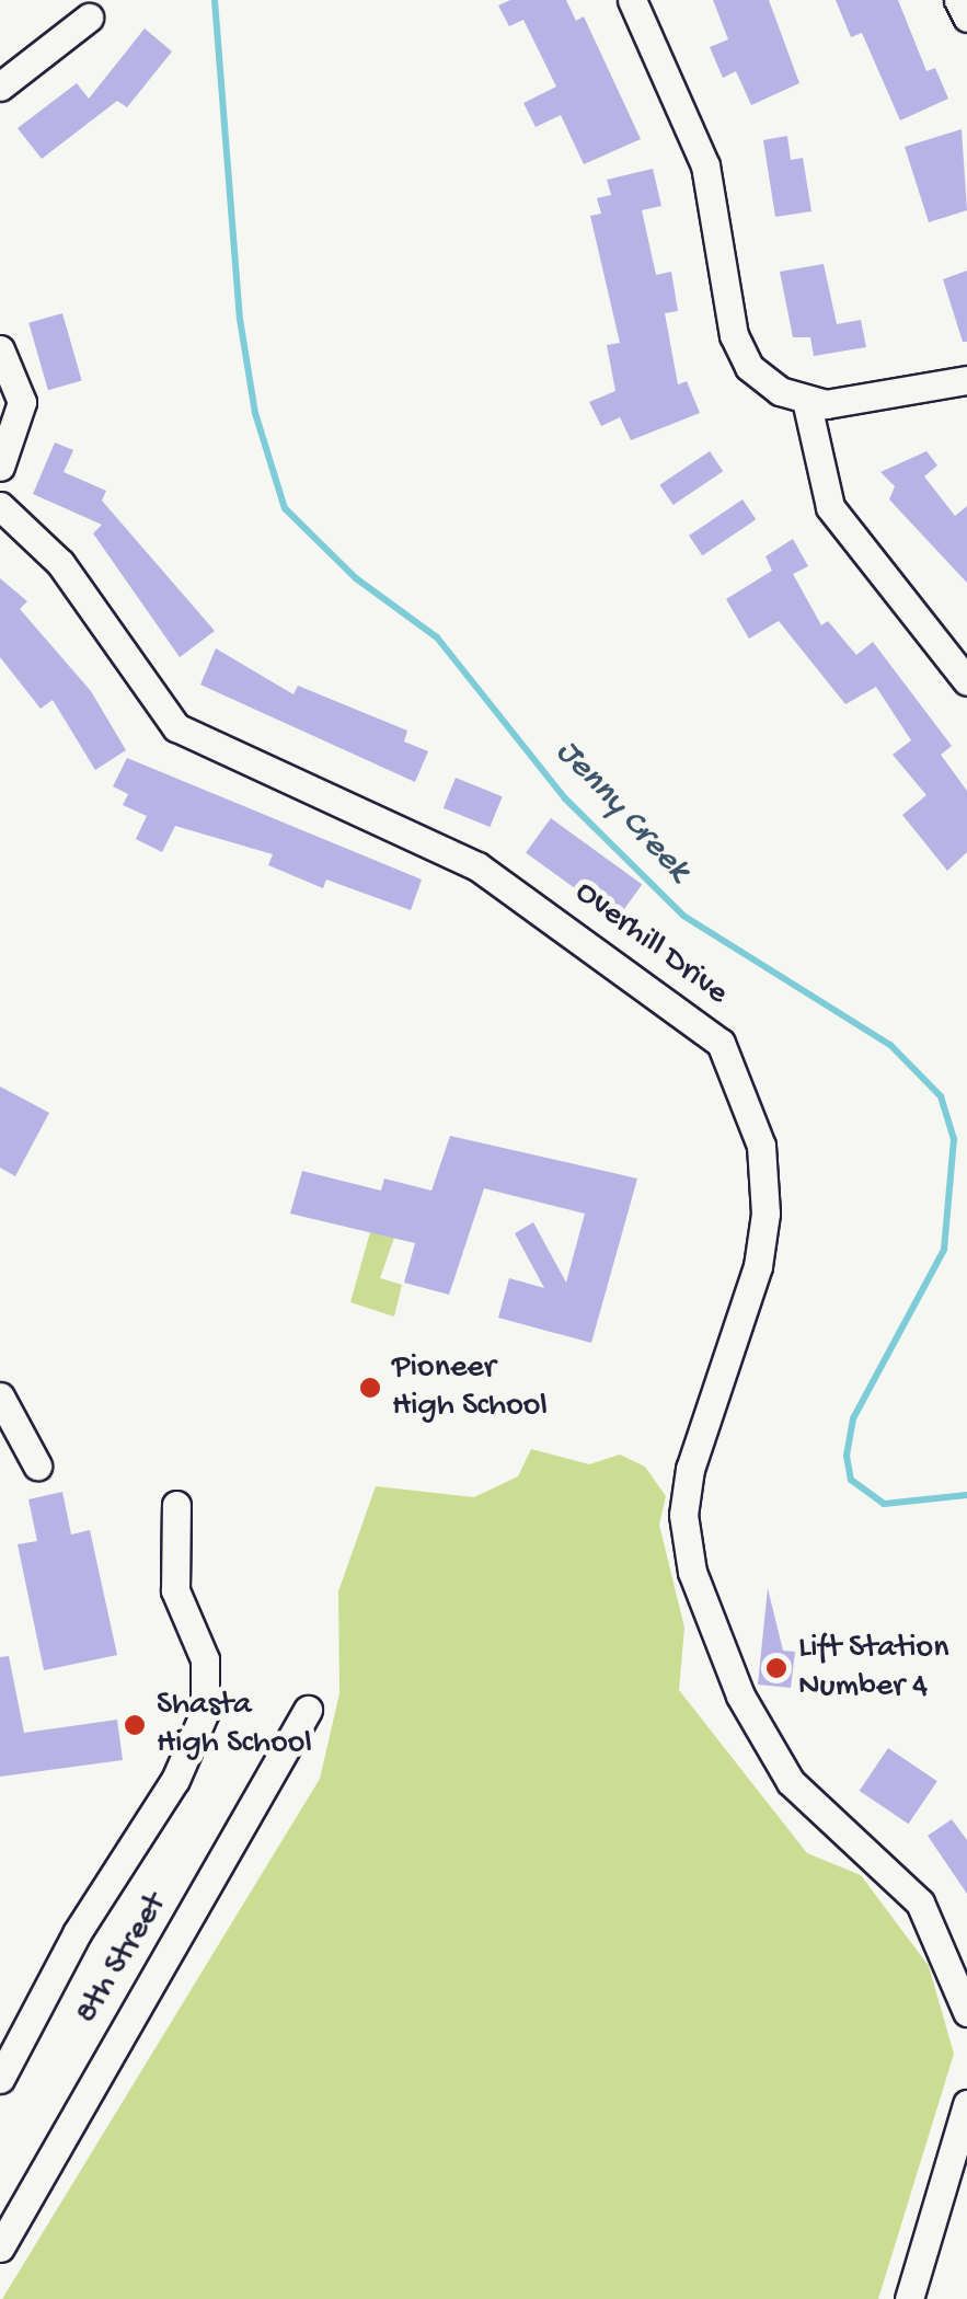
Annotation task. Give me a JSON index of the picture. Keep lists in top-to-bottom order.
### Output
{
  "streets": {
    "street": ["Overhill Drive", "8th Street"]
  },
  "water": ["Jenny Creek"],
  "places": ["Pioneer High School", "Lift Station Number 4", "Shasta High School"]
}
